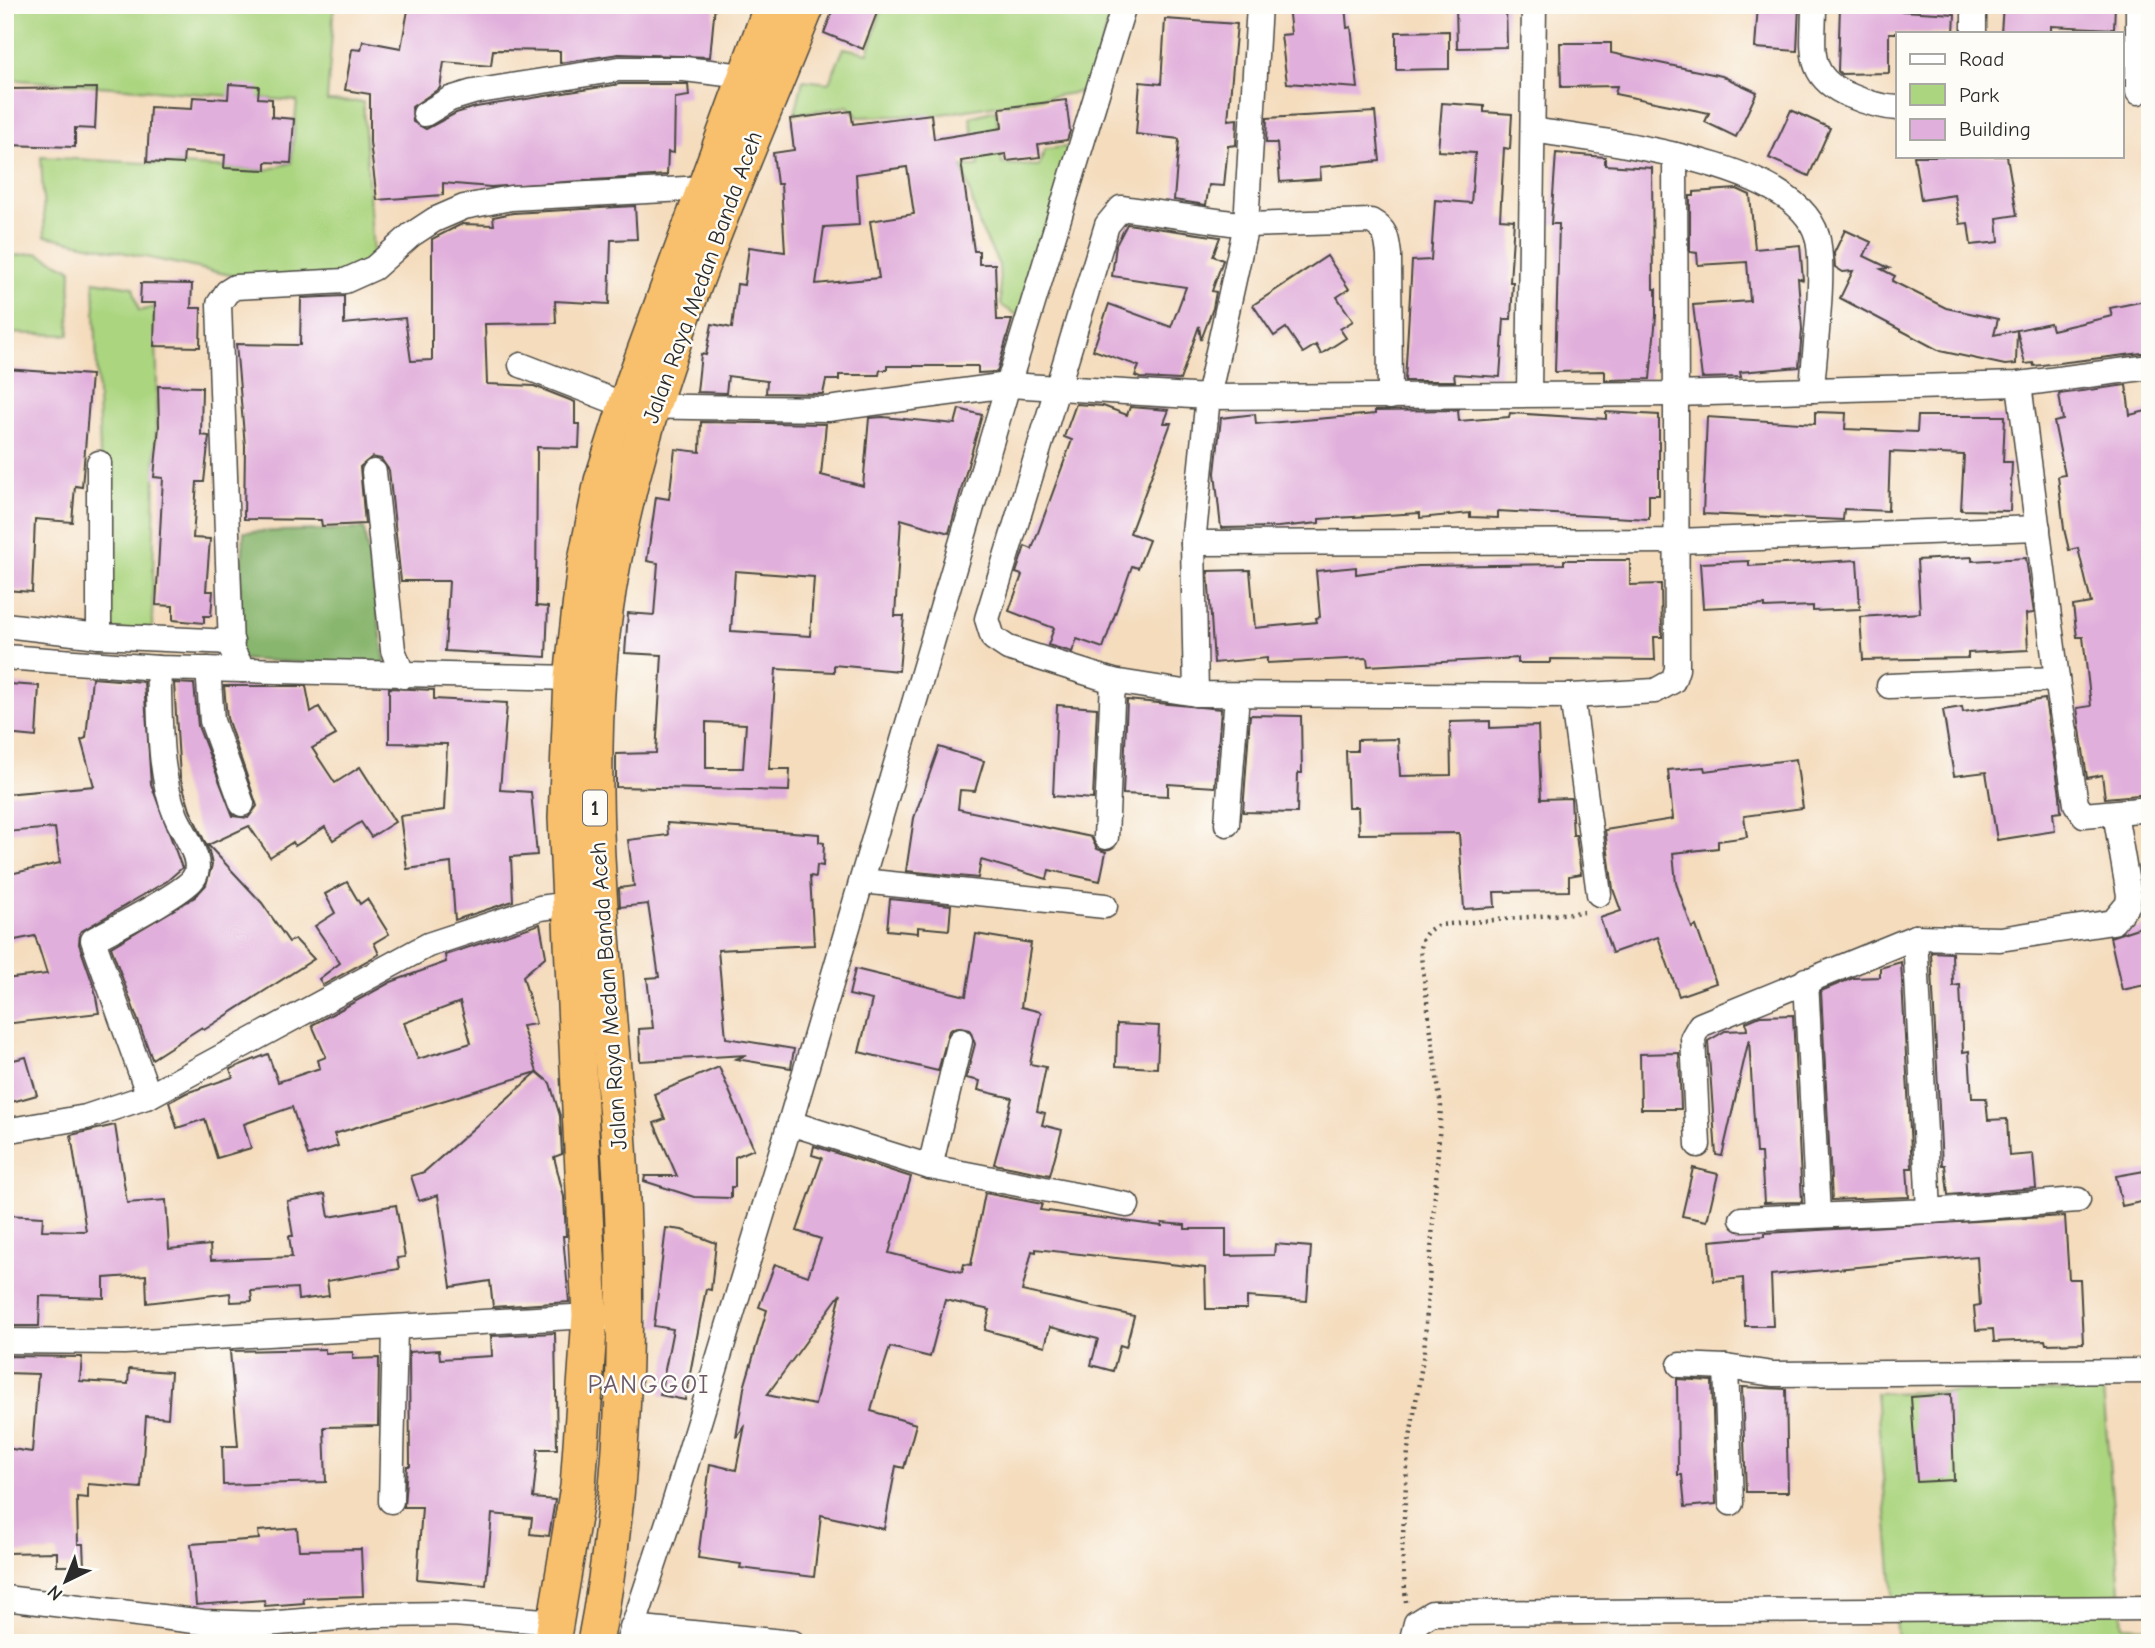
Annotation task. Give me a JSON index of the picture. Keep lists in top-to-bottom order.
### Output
{
  "streets": {
    "highway": ["Jalan Raya Medan Banda Aceh", "1"]
  },
  "districts": ["PANGGOI"],
  "legend": ["Road", "Park", "Building"],
  "north": "bottom left"
}
